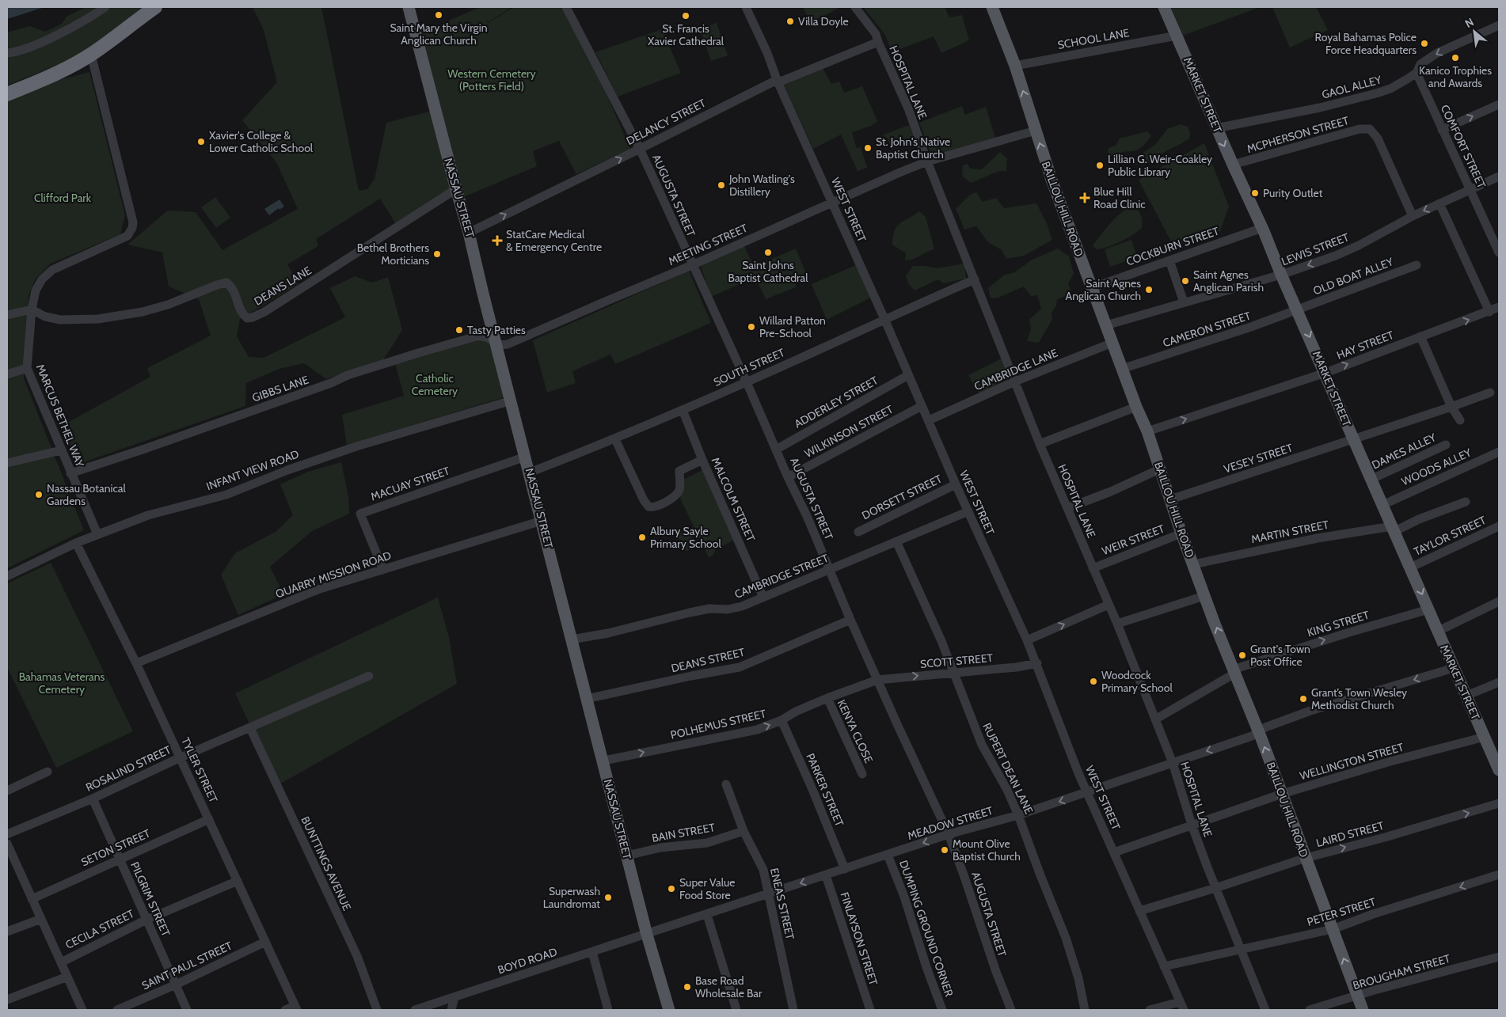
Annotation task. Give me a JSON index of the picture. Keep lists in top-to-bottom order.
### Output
{
  "streets": {
    "main road": ["MARKET STREET", "NASSAU STREET", "BAILLOU HILL ROAD"],
    "street": [
      "SCHOOL LANE",
      "HOSPITAL LANE",
      "GAOL ALLEY",
      "DELANCY STREET",
      "MCPHERSON STREET",
      "COMFORT STREET",
      "AUGUSTA STREET",
      "WEST STREET",
      "MEETING STREET",
      "COCKBURN STREET",
      "LEWIS STREET",
      "OLD BOAT ALLEY",
      "DEANS LANE",
      "CAMERON STREET",
      "HAY STREET",
      "SOUTH STREET",
      "CAMBRIDGE LANE",
      "GIBBS LANE",
      "ADDERLEY STREET",
      "MARCUS BETHEL WAY",
      "WILKINSON STREET",
      "DAMES ALLEY",
      "VESEY STREET",
      "WOODS ALLEY",
      "INFANT VIEW ROAD",
      "MACUAY STREET",
      "DORSETT STREET",
      "MALCOLM STREET",
      "MARTIN STREET",
      "TAYLOR STREET",
      "WEIR STREET",
      "QUARRY MISSION ROAD",
      "CAMBRIDGE STREET",
      "KING STREET",
      "DEANS STREET",
      "SCOTT STREET",
      "POLHEMUS STREET",
      "KENYA CLOSE",
      "WELLINGTON STREET",
      "ROSALIND STREET",
      "RUPERT DEAN LANE",
      "TYLER STREET",
      "PARKER STREET",
      "MEADOW STREET",
      "BAIN STREET",
      "LAIRD STREET",
      "SETON STREET",
      "BUNTTINGS AVENUE",
      "PILGRIM STREET",
      "ENEAS STREET",
      "PETER STREET",
      "DUMPING GROUND CORNER",
      "CECILA STREET",
      "FINLAYSON STREET",
      "BOYD ROAD",
      "SAINT PAUL STREET",
      "BROUGHAM STREET"
    ]
  },
  "crossings": [
    ["SCHOOL LANE", "MARKET STREET"],
    ["SCHOOL LANE", "BAILLOU HILL ROAD"],
    ["HOSPITAL LANE", "DELANCY STREET"],
    ["HOSPITAL LANE", "MEETING STREET"],
    ["HOSPITAL LANE", "SOUTH STREET"],
    ["HOSPITAL LANE", "CAMBRIDGE LANE"],
    ["HOSPITAL LANE", "WEIR STREET"],
    ["HOSPITAL LANE", "KING STREET"],
    ["HOSPITAL LANE", "WELLINGTON STREET"],
    ["HOSPITAL LANE", "MEADOW STREET"],
    ["HOSPITAL LANE", "LAIRD STREET"],
    ["HOSPITAL LANE", "PETER STREET"],
    ["GAOL ALLEY", "MARKET STREET"],
    ["GAOL ALLEY", "COMFORT STREET"],
    ["MARKET STREET", "MCPHERSON STREET"],
    ["MARKET STREET", "COCKBURN STREET"],
    ["MARKET STREET", "LEWIS STREET"],
    ["MARKET STREET", "OLD BOAT ALLEY"],
    ["MARKET STREET", "CAMERON STREET"],
    ["MARKET STREET", "HAY STREET"],
    ["MARKET STREET", "DAMES ALLEY"],
    ["MARKET STREET", "VESEY STREET"],
    ["MARKET STREET", "WOODS ALLEY"],
    ["MARKET STREET", "MARTIN STREET"],
    ["MARKET STREET", "TAYLOR STREET"],
    ["MARKET STREET", "KING STREET"],
    ["MARKET STREET", "WELLINGTON STREET"],
    ["MARKET STREET", "MEADOW STREET"],
    ["DELANCY STREET", "AUGUSTA STREET"],
    ["DELANCY STREET", "NASSAU STREET"],
    ["DELANCY STREET", "WEST STREET"],
    ["MCPHERSON STREET", "LEWIS STREET"],
    ["COMFORT STREET", "LEWIS STREET"],
    ["AUGUSTA STREET", "MEETING STREET"],
    ["AUGUSTA STREET", "SOUTH STREET"],
    ["AUGUSTA STREET", "ADDERLEY STREET"],
    ["AUGUSTA STREET", "WILKINSON STREET"],
    ["AUGUSTA STREET", "CAMBRIDGE STREET"],
    ["AUGUSTA STREET", "DEANS STREET"],
    ["AUGUSTA STREET", "SCOTT STREET"],
    ["AUGUSTA STREET", "POLHEMUS STREET"],
    ["AUGUSTA STREET", "MEADOW STREET"],
    ["NASSAU STREET", "MEETING STREET"],
    ["NASSAU STREET", "DEANS LANE"],
    ["NASSAU STREET", "SOUTH STREET"],
    ["NASSAU STREET", "GIBBS LANE"],
    ["NASSAU STREET", "INFANT VIEW ROAD"],
    ["NASSAU STREET", "MACUAY STREET"],
    ["NASSAU STREET", "QUARRY MISSION ROAD"],
    ["NASSAU STREET", "CAMBRIDGE STREET"],
    ["NASSAU STREET", "DEANS STREET"],
    ["NASSAU STREET", "POLHEMUS STREET"],
    ["NASSAU STREET", "MEADOW STREET"],
    ["NASSAU STREET", "BAIN STREET"],
    ["NASSAU STREET", "BOYD ROAD"],
    ["BAILLOU HILL ROAD", "MEETING STREET"],
    ["BAILLOU HILL ROAD", "COCKBURN STREET"],
    ["BAILLOU HILL ROAD", "LEWIS STREET"],
    ["BAILLOU HILL ROAD", "CAMERON STREET"],
    ["BAILLOU HILL ROAD", "HAY STREET"],
    ["BAILLOU HILL ROAD", "CAMBRIDGE LANE"],
    ["BAILLOU HILL ROAD", "VESEY STREET"],
    ["BAILLOU HILL ROAD", "MARTIN STREET"],
    ["BAILLOU HILL ROAD", "WEIR STREET"],
    ["BAILLOU HILL ROAD", "KING STREET"],
    ["BAILLOU HILL ROAD", "WELLINGTON STREET"],
    ["BAILLOU HILL ROAD", "MEADOW STREET"],
    ["BAILLOU HILL ROAD", "LAIRD STREET"],
    ["BAILLOU HILL ROAD", "PETER STREET"],
    ["BAILLOU HILL ROAD", "BROUGHAM STREET"],
    ["WEST STREET", "MEETING STREET"],
    ["WEST STREET", "SOUTH STREET"],
    ["WEST STREET", "CAMBRIDGE LANE"],
    ["WEST STREET", "ADDERLEY STREET"],
    ["WEST STREET", "WILKINSON STREET"],
    ["WEST STREET", "DORSETT STREET"],
    ["WEST STREET", "CAMBRIDGE STREET"],
    ["WEST STREET", "SCOTT STREET"],
    ["WEST STREET", "WELLINGTON STREET"],
    ["WEST STREET", "MEADOW STREET"],
    ["WEST STREET", "LAIRD STREET"],
    ["WEST STREET", "PETER STREET"],
    ["MEETING STREET", "GIBBS LANE"],
    ["OLD BOAT ALLEY", "CAMERON STREET"],
    ["DEANS LANE", "MARCUS BETHEL WAY"],
    ["SOUTH STREET", "MALCOLM STREET"],
    ["GIBBS LANE", "MARCUS BETHEL WAY"],
    ["MARCUS BETHEL WAY", "INFANT VIEW ROAD"],
    ["INFANT VIEW ROAD", "TYLER STREET"],
    ["MACUAY STREET", "QUARRY MISSION ROAD"],
    ["MALCOLM STREET", "CAMBRIDGE STREET"],
    ["QUARRY MISSION ROAD", "TYLER STREET"],
    ["CAMBRIDGE STREET", "RUPERT DEAN LANE"],
    ["SCOTT STREET", "POLHEMUS STREET"],
    ["SCOTT STREET", "RUPERT DEAN LANE"],
    ["POLHEMUS STREET", "KENYA CLOSE"],
    ["POLHEMUS STREET", "PARKER STREET"],
    ["ROSALIND STREET", "TYLER STREET"],
    ["ROSALIND STREET", "BUNTTINGS AVENUE"],
    ["ROSALIND STREET", "PILGRIM STREET"],
    ["RUPERT DEAN LANE", "MEADOW STREET"],
    ["TYLER STREET", "SETON STREET"],
    ["TYLER STREET", "CECILA STREET"],
    ["TYLER STREET", "SAINT PAUL STREET"],
    ["PARKER STREET", "MEADOW STREET"],
    ["MEADOW STREET", "ENEAS STREET"],
    ["MEADOW STREET", "DUMPING GROUND CORNER"],
    ["MEADOW STREET", "FINLAYSON STREET"],
    ["MEADOW STREET", "BOYD ROAD"],
    ["BAIN STREET", "ENEAS STREET"],
    ["SETON STREET", "PILGRIM STREET"],
    ["PILGRIM STREET", "CECILA STREET"],
    ["PILGRIM STREET", "SAINT PAUL STREET"]
  ],
  "one_way": [
    "DELANCY STREET",
    "BAILLOU HILL ROAD",
    "LEWIS STREET",
    "HAY STREET",
    "KING STREET",
    "SCOTT STREET",
    "POLHEMUS STREET",
    "MEADOW STREET",
    "LAIRD STREET",
    "PETER STREET"
  ],
  "parks": [
    "Western Cemetery (Potters Field)",
    "Clifford Park",
    "Catholic Cemetery",
    "Bahamas Veterans Cemetery"
  ],
  "places": {
    "other": [
      "Saint Mary the Virgin Anglican Church",
      "St. Francis Xavier Cathedral",
      "Villa Doyle",
      "Royal Bahamas Police Force Headquarters",
      "Kanico Trophies and Awards",
      "Xavier's College & Lower Catholic School",
      "St. John's Native Baptist Church",
      "Lillian G. Weir-Coakley Public Library",
      "John Watling's Distillery",
      "Purity Outlet",
      "Saint Johns Baptist Cathedral",
      "Bethel Brothers Morticians",
      "Saint Agnes Anglican Parish",
      "Saint Agnes Anglican Church",
      "Willard Patton Pre-School",
      "Tasty Patties",
      "Nassau Botanical Gardens",
      "Albury Sayle Primary School",
      "Grant's Town Post Office",
      "Woodcock Primary School",
      "Grant’s Town Wesley Methodist Church",
      "Mount Olive Baptist Church",
      "Super Value Food Store",
      "Superwash Laundromat",
      "Base Road Wholesale Bar"
    ],
    "health": ["Blue Hill Road Clinic", "StatCare Medical & Emergency Centre"]
  },
  "north": "top left"
}
